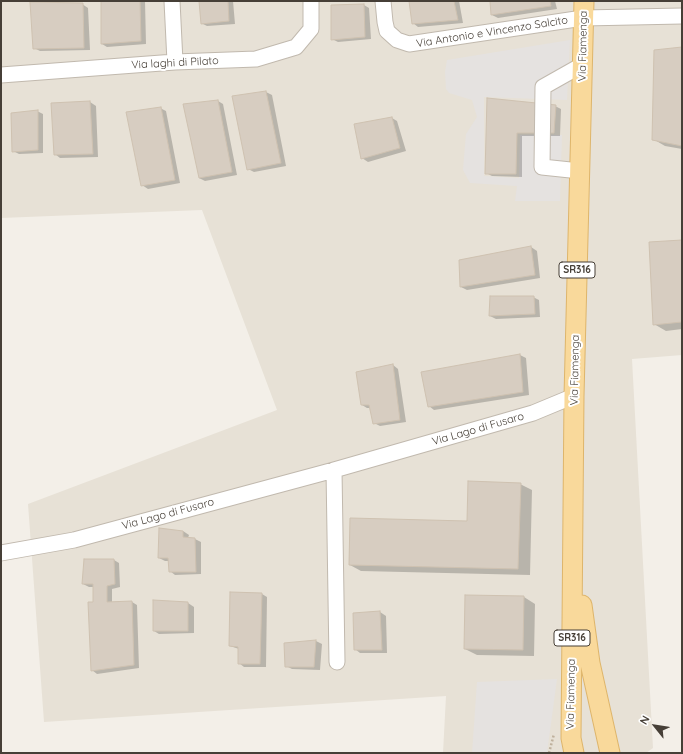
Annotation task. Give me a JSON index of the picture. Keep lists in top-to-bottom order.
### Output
{
  "streets": {
    "main road": ["Via Fiamenga", "SR316"],
    "street": ["Via Antonio e Vincenzo Salcito", "Via laghi di Pilato", "Via Lago di Fusaro"]
  },
  "crossings": [
    ["Via Antonio e Vincenzo Salcito", "Via Fiamenga"],
    ["Via Fiamenga", "Via Lago di Fusaro"]
  ],
  "north": "top left"
}
